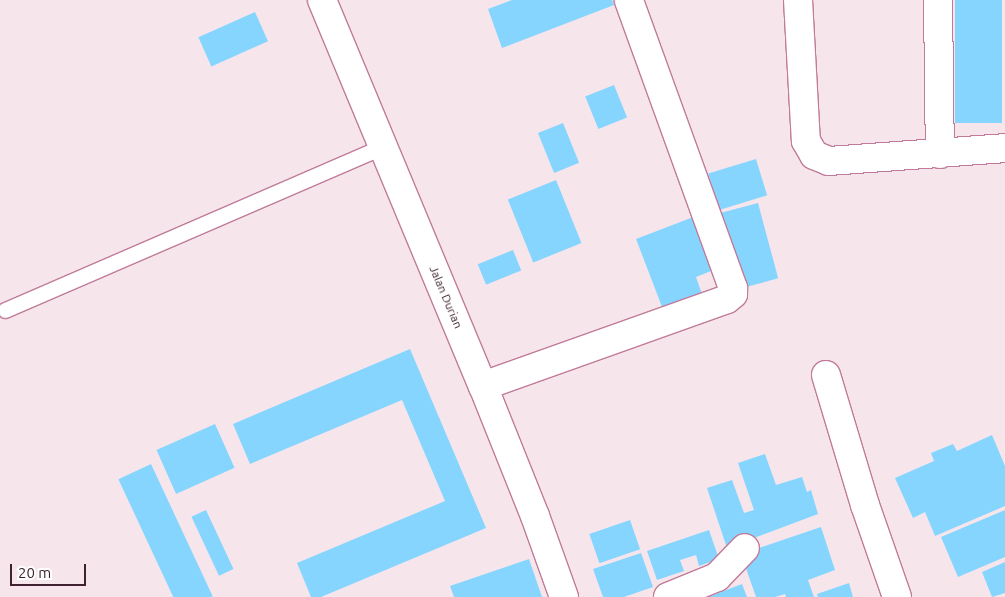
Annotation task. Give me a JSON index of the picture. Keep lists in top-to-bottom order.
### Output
{
  "streets": {
    "street": ["Jalan Durian"]
  },
  "scale_bar": "20 m"
}
